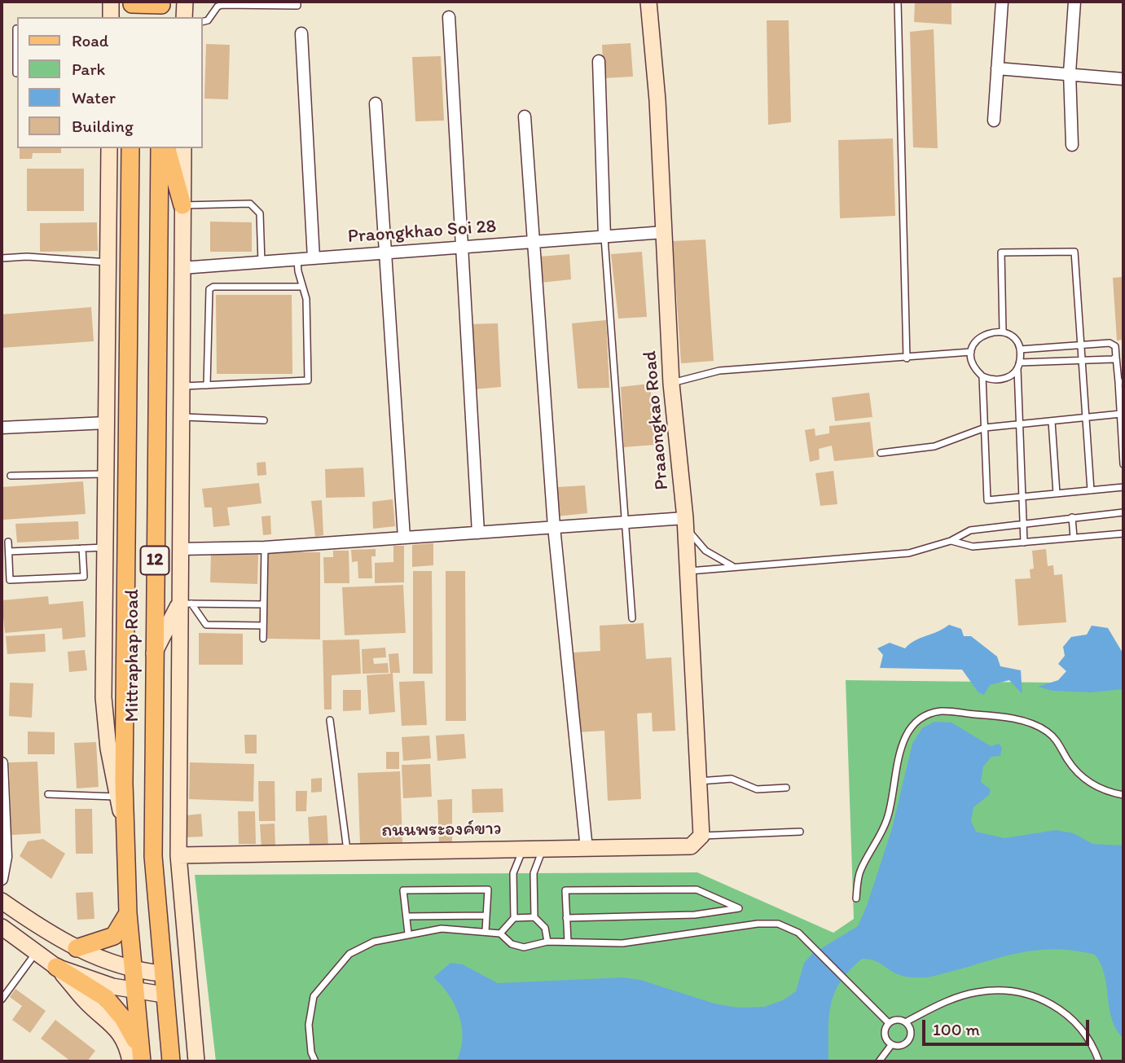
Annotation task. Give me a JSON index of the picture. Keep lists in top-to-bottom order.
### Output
{
  "streets": {
    "main road": [
      "Praaongkao Road",
      "12",
      "Mittraphap Road",
      "ถนนพระองค์ขาว"
    ],
    "street": ["Praongkhao Soi 28"]
  },
  "crossings": [
    ["Praongkhao Soi 28", "Praaongkao Road"],
    ["Praaongkao Road", "ถนนพระองค์ขาว"]
  ],
  "legend": [
    "Road",
    "Park",
    "Water",
    "Building"
  ],
  "scale_bar": "100 m"
}
